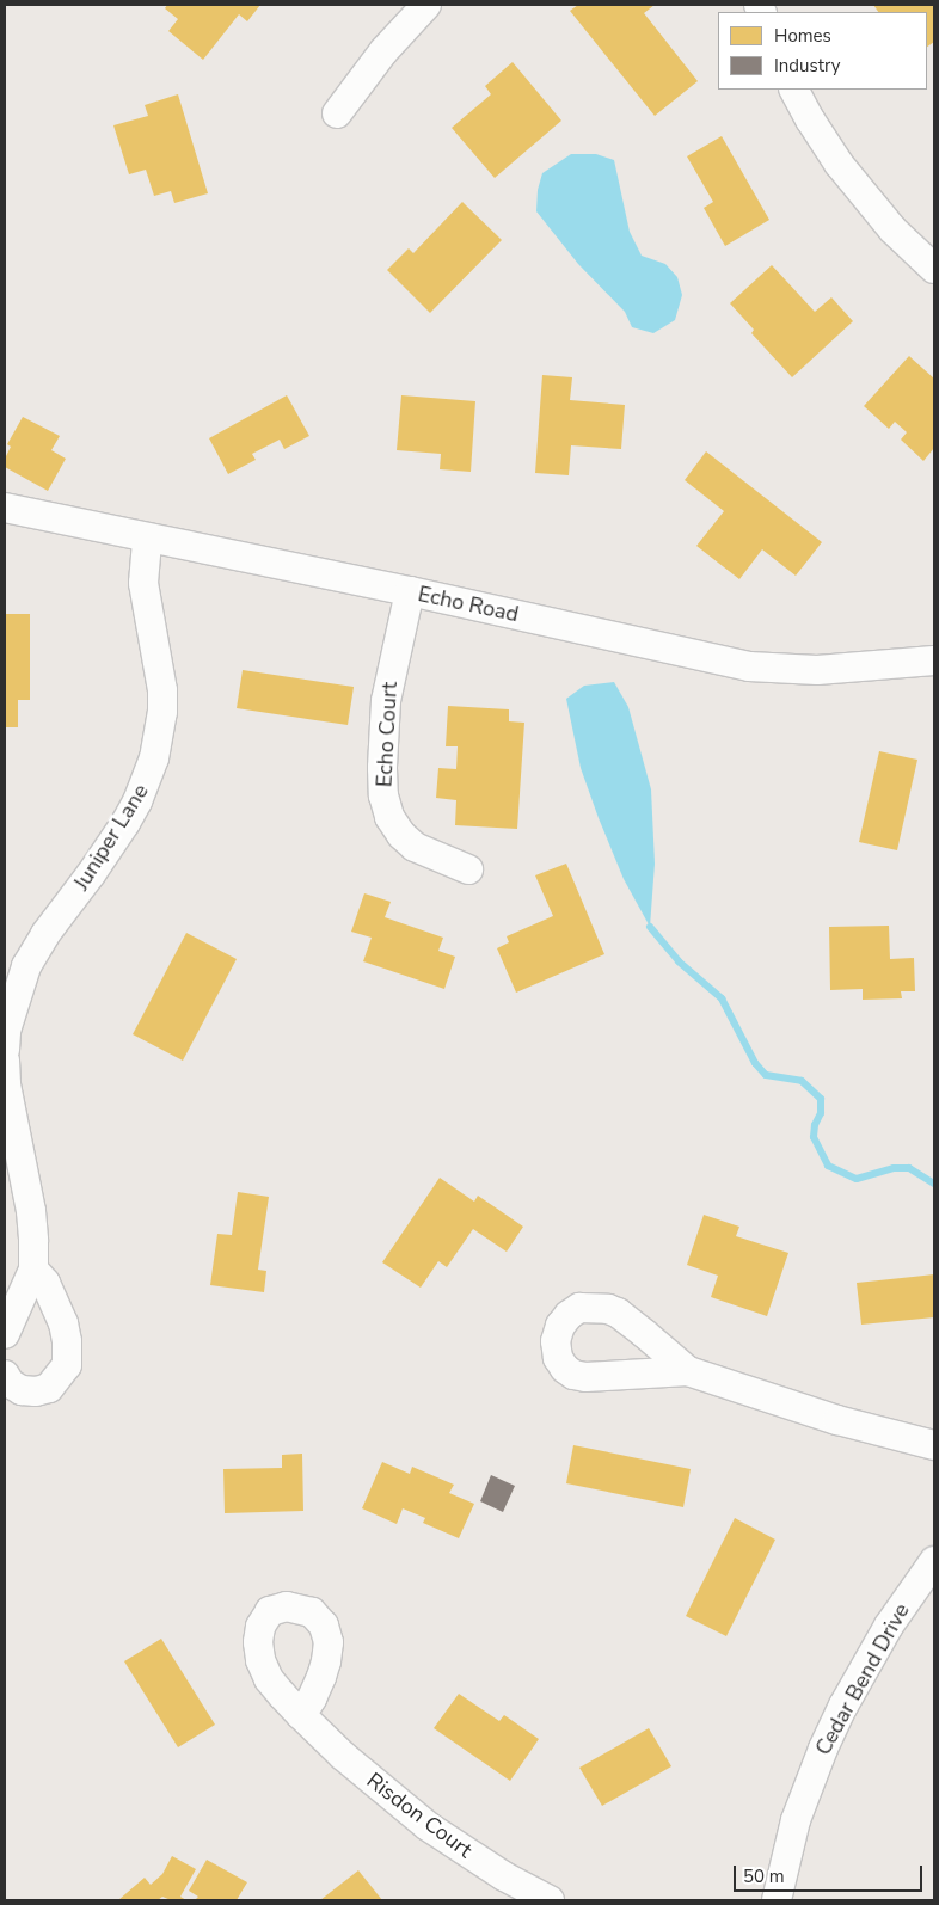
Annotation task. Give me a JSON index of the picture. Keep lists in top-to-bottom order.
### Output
{
  "streets": {
    "street": [
      "Echo Road",
      "Echo Court",
      "Juniper Lane",
      "Cedar Bend Drive",
      "Risdon Court"
    ]
  },
  "crossings": [
    ["Echo Road", "Echo Court"],
    ["Echo Road", "Juniper Lane"]
  ],
  "legend": ["Homes", "Industry"],
  "scale_bar": "50 m"
}
